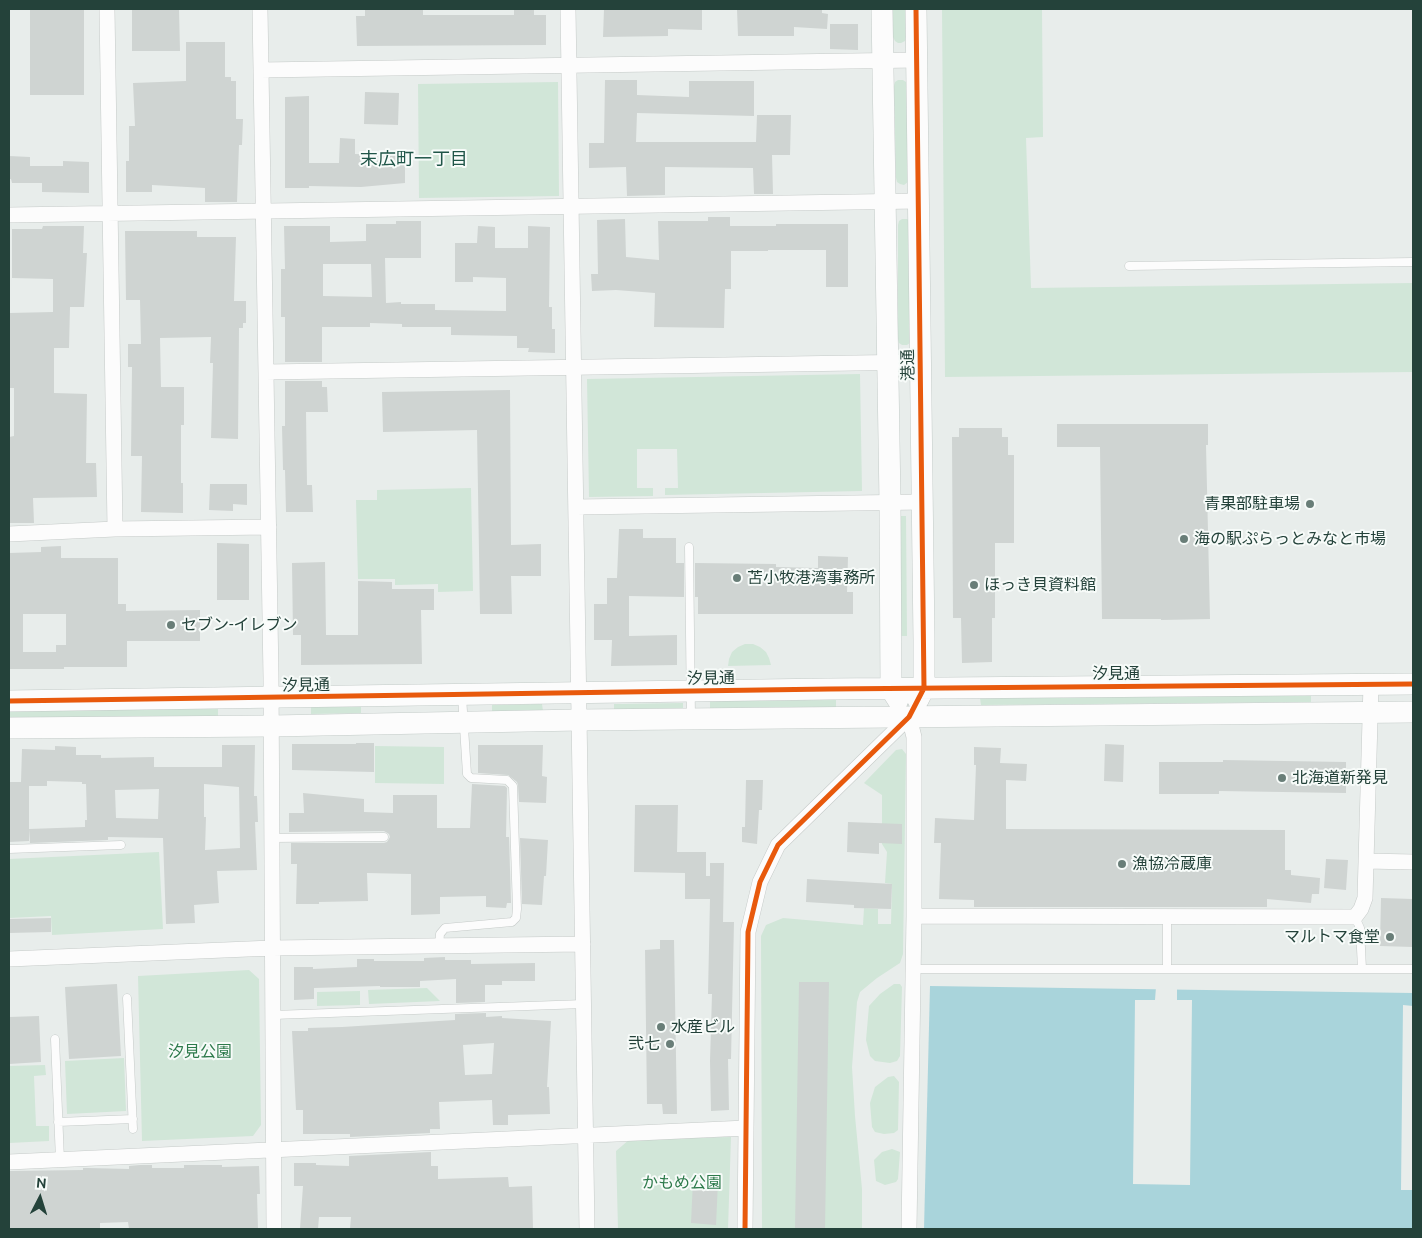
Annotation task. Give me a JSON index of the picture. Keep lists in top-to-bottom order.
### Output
{
  "streets": {
    "street": ["港通", "汐見通"]
  },
  "crossings": [
    ["港通", "汐見通"]
  ],
  "districts": ["末広町一丁目"],
  "parks": ["汐見公園", "かもめ公園"],
  "places": [
    "青果部駐車場",
    "海の駅ぷらっとみなと市場",
    "苫小牧港湾事務所",
    "ほっき貝資料館",
    "セブン-イレブン",
    "北海道新発見",
    "漁協冷蔵庫",
    "マルトマ食堂",
    "水産ビル",
    "弐七"
  ],
  "north": "top"
}
